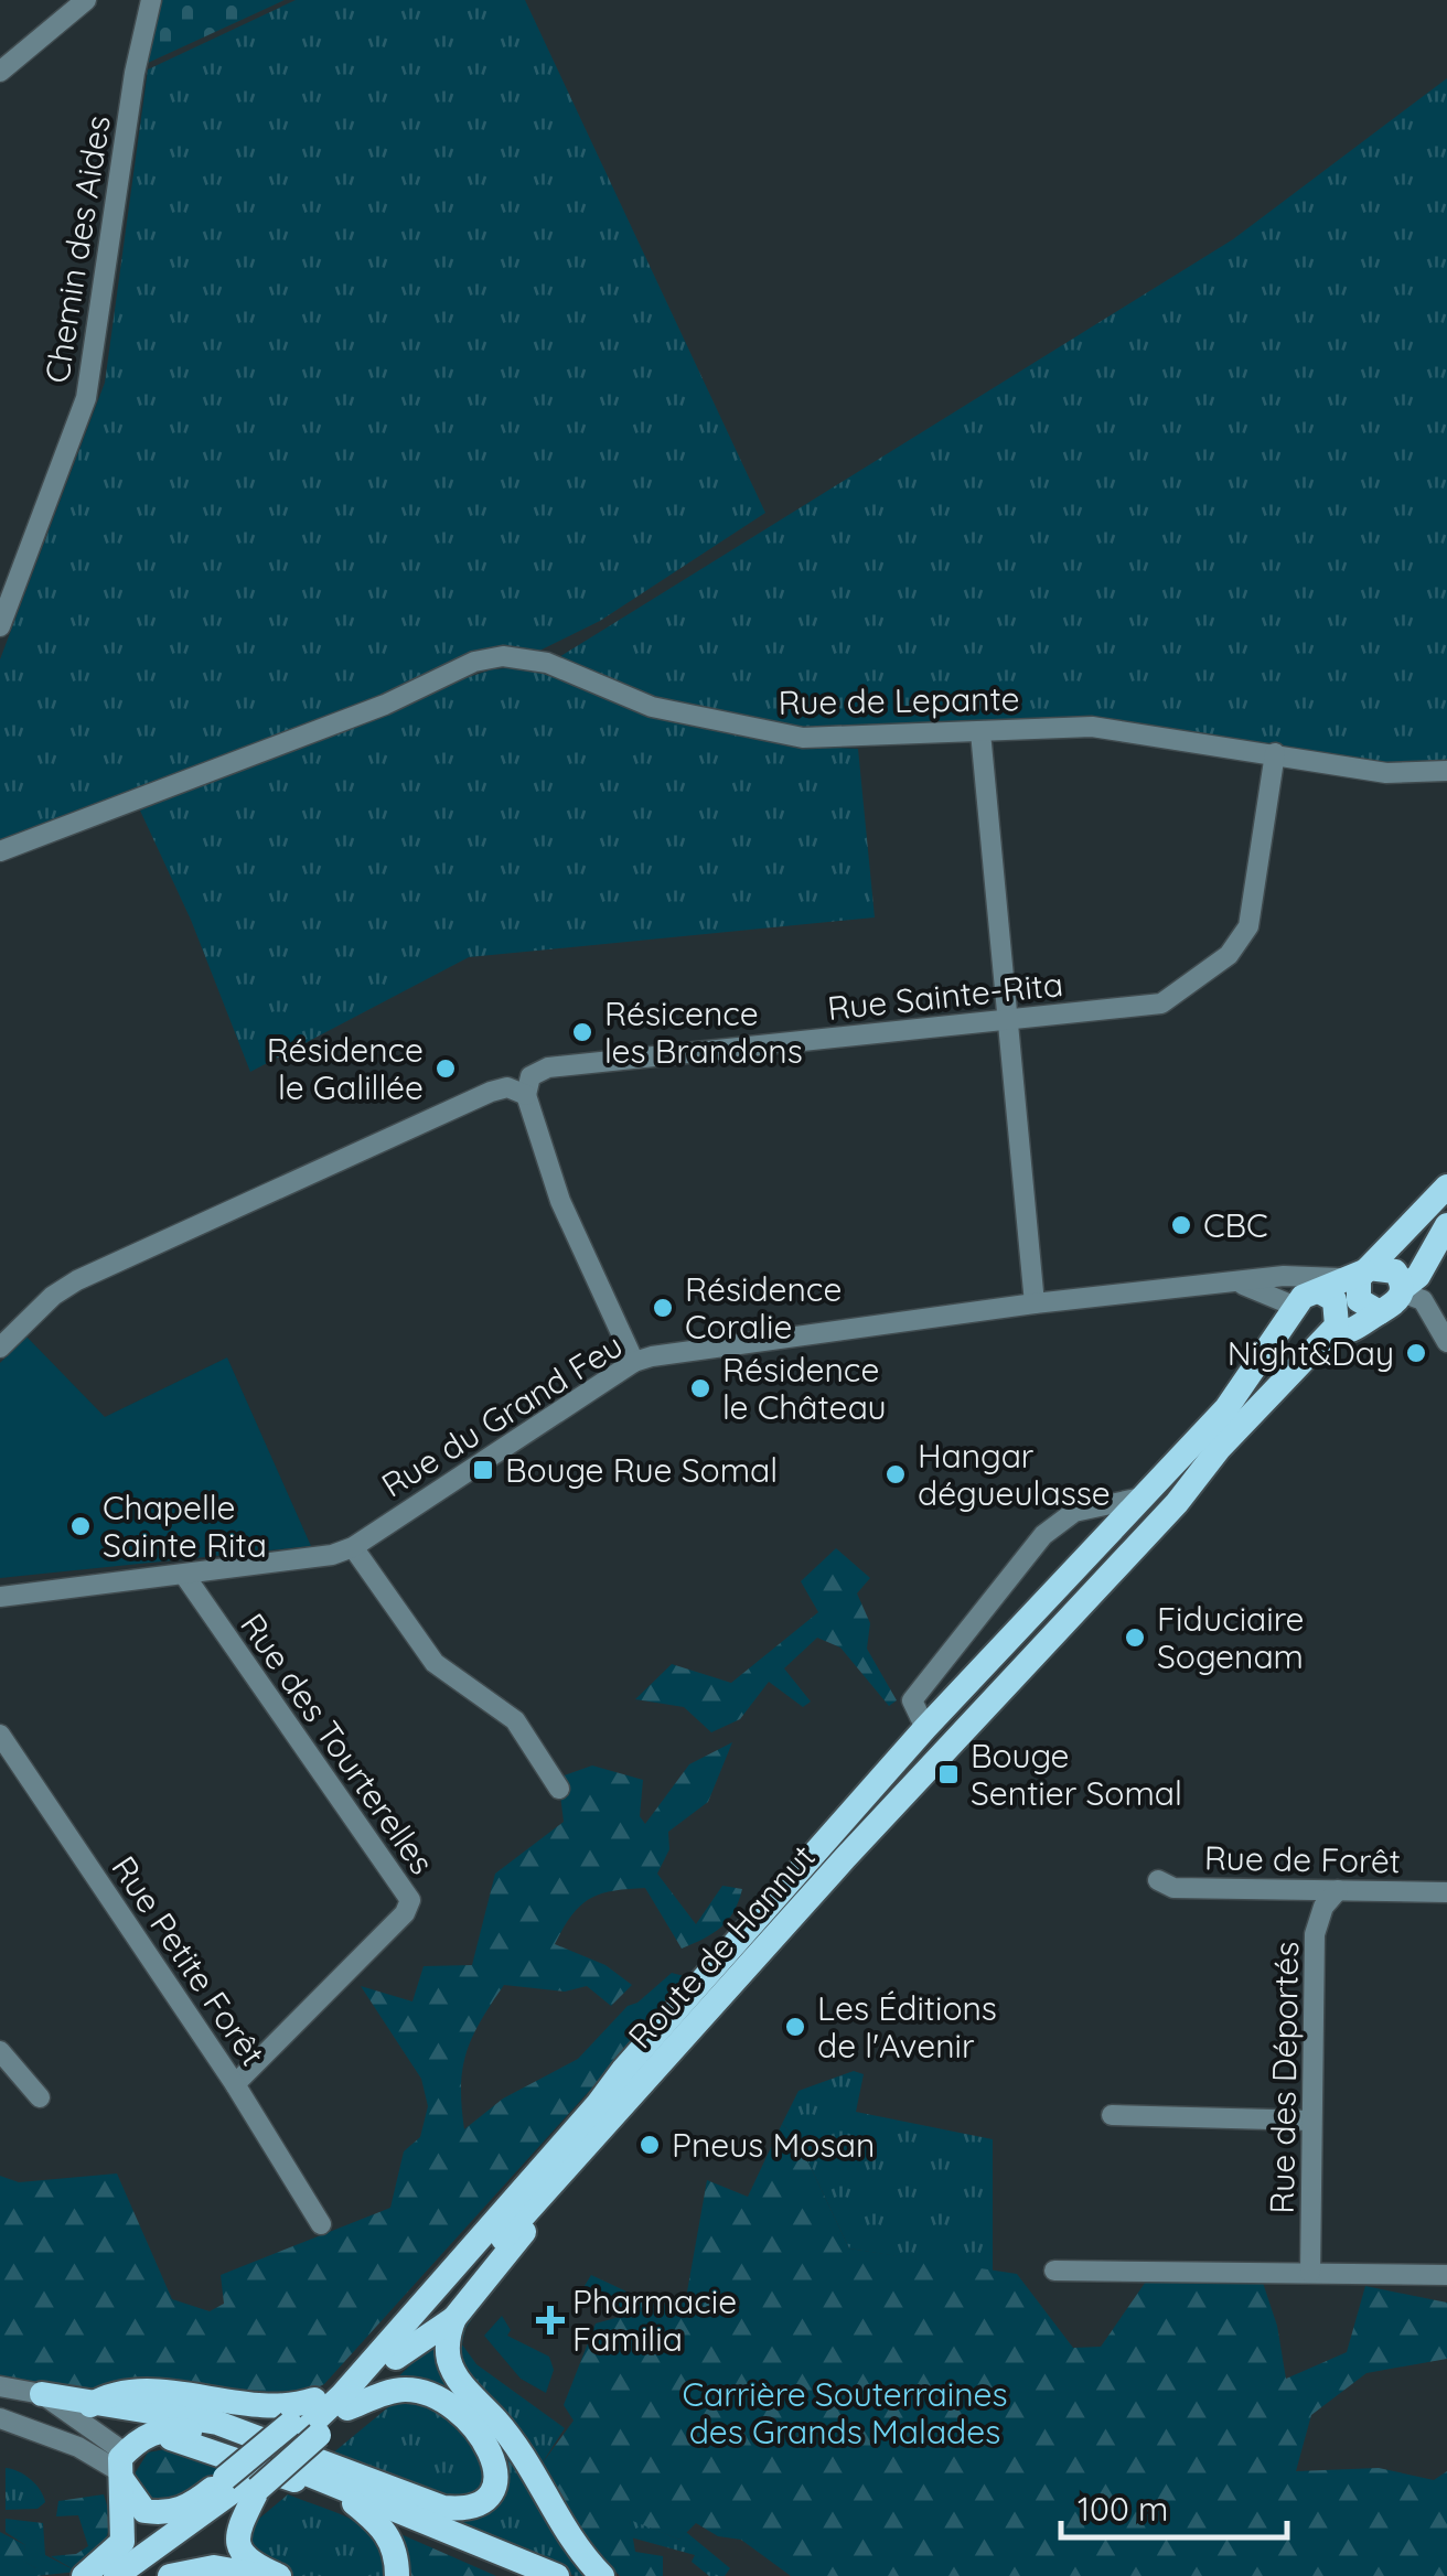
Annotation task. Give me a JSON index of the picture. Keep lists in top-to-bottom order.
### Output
{
  "streets": {
    "main road": ["Route de Hannut"],
    "street": [
      "Chemin des Aides",
      "Rue de Lepante",
      "Rue Sainte-Rita",
      "Rue du Grand Feu",
      "Rue des Tourterelles",
      "Rue de Forêt",
      "Rue Petite Forêt",
      "Rue des Déportés"
    ]
  },
  "crossings": [
    ["Rue de Lepante", "Rue Sainte-Rita"],
    ["Rue du Grand Feu", "Rue des Tourterelles"],
    ["Rue du Grand Feu", "Route de Hannut"],
    ["Rue des Tourterelles", "Rue Petite Forêt"],
    ["Rue de Forêt", "Rue des Déportés"]
  ],
  "parks": ["Carrière Souterraines des Grands Malades"],
  "places": {
    "other": [
      "Résicence les Brandons",
      "Résidence le Galillée",
      "CBC",
      "Résidence Coralie",
      "Night&Day",
      "Résidence le Château",
      "Hangar dégueulasse",
      "Chapelle Sainte Rita",
      "Fiduciaire Sogenam",
      "Les Éditions de l'Avenir",
      "Pneus Mosan"
    ],
    "transit": ["Bouge Rue Somal", "Bouge Sentier Somal"],
    "health": ["Pharmacie Familia"]
  },
  "scale_bar": "100 m"
}
